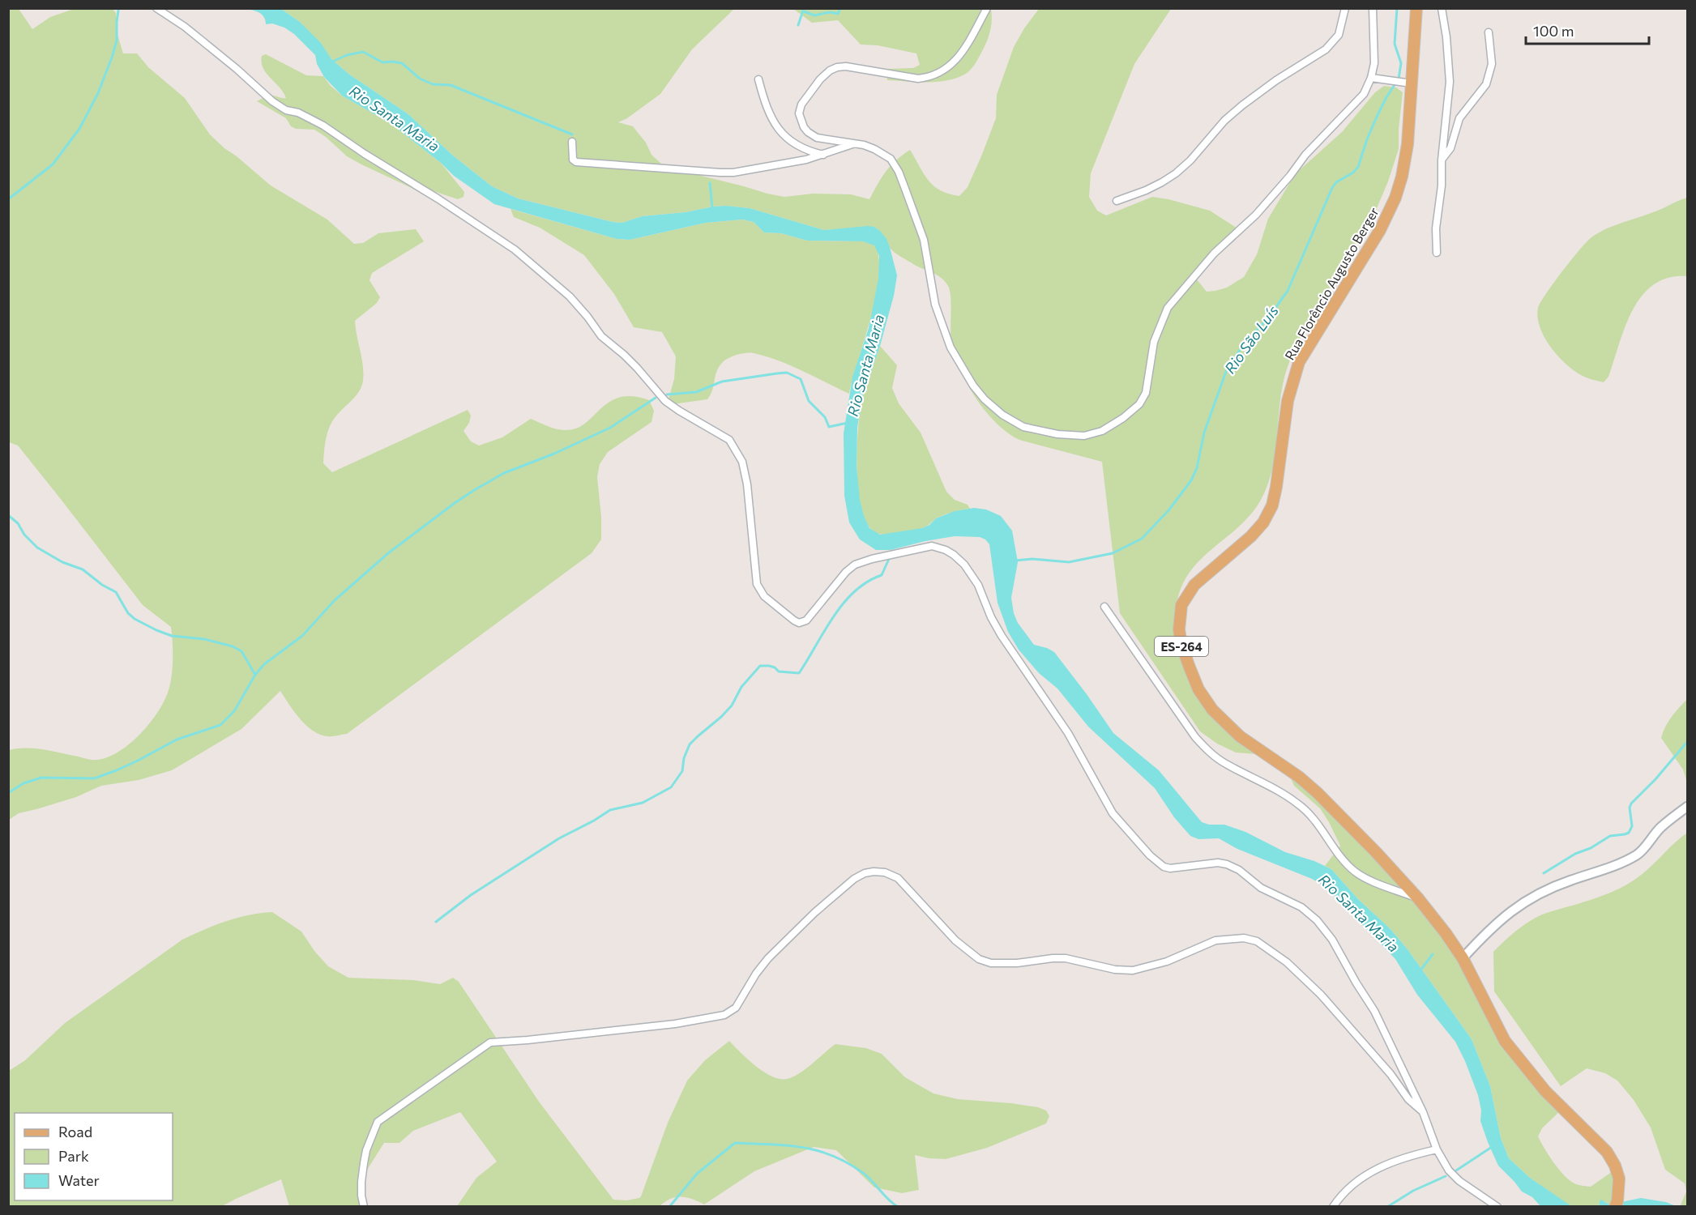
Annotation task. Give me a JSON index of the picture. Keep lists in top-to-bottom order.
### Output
{
  "streets": {
    "main road": ["Rua Florêncio Augusto Berger", "ES-264"]
  },
  "water": ["Rio Santa Maria", "Rio São Luís"],
  "legend": ["Road", "Park", "Water"],
  "scale_bar": "100 m"
}
